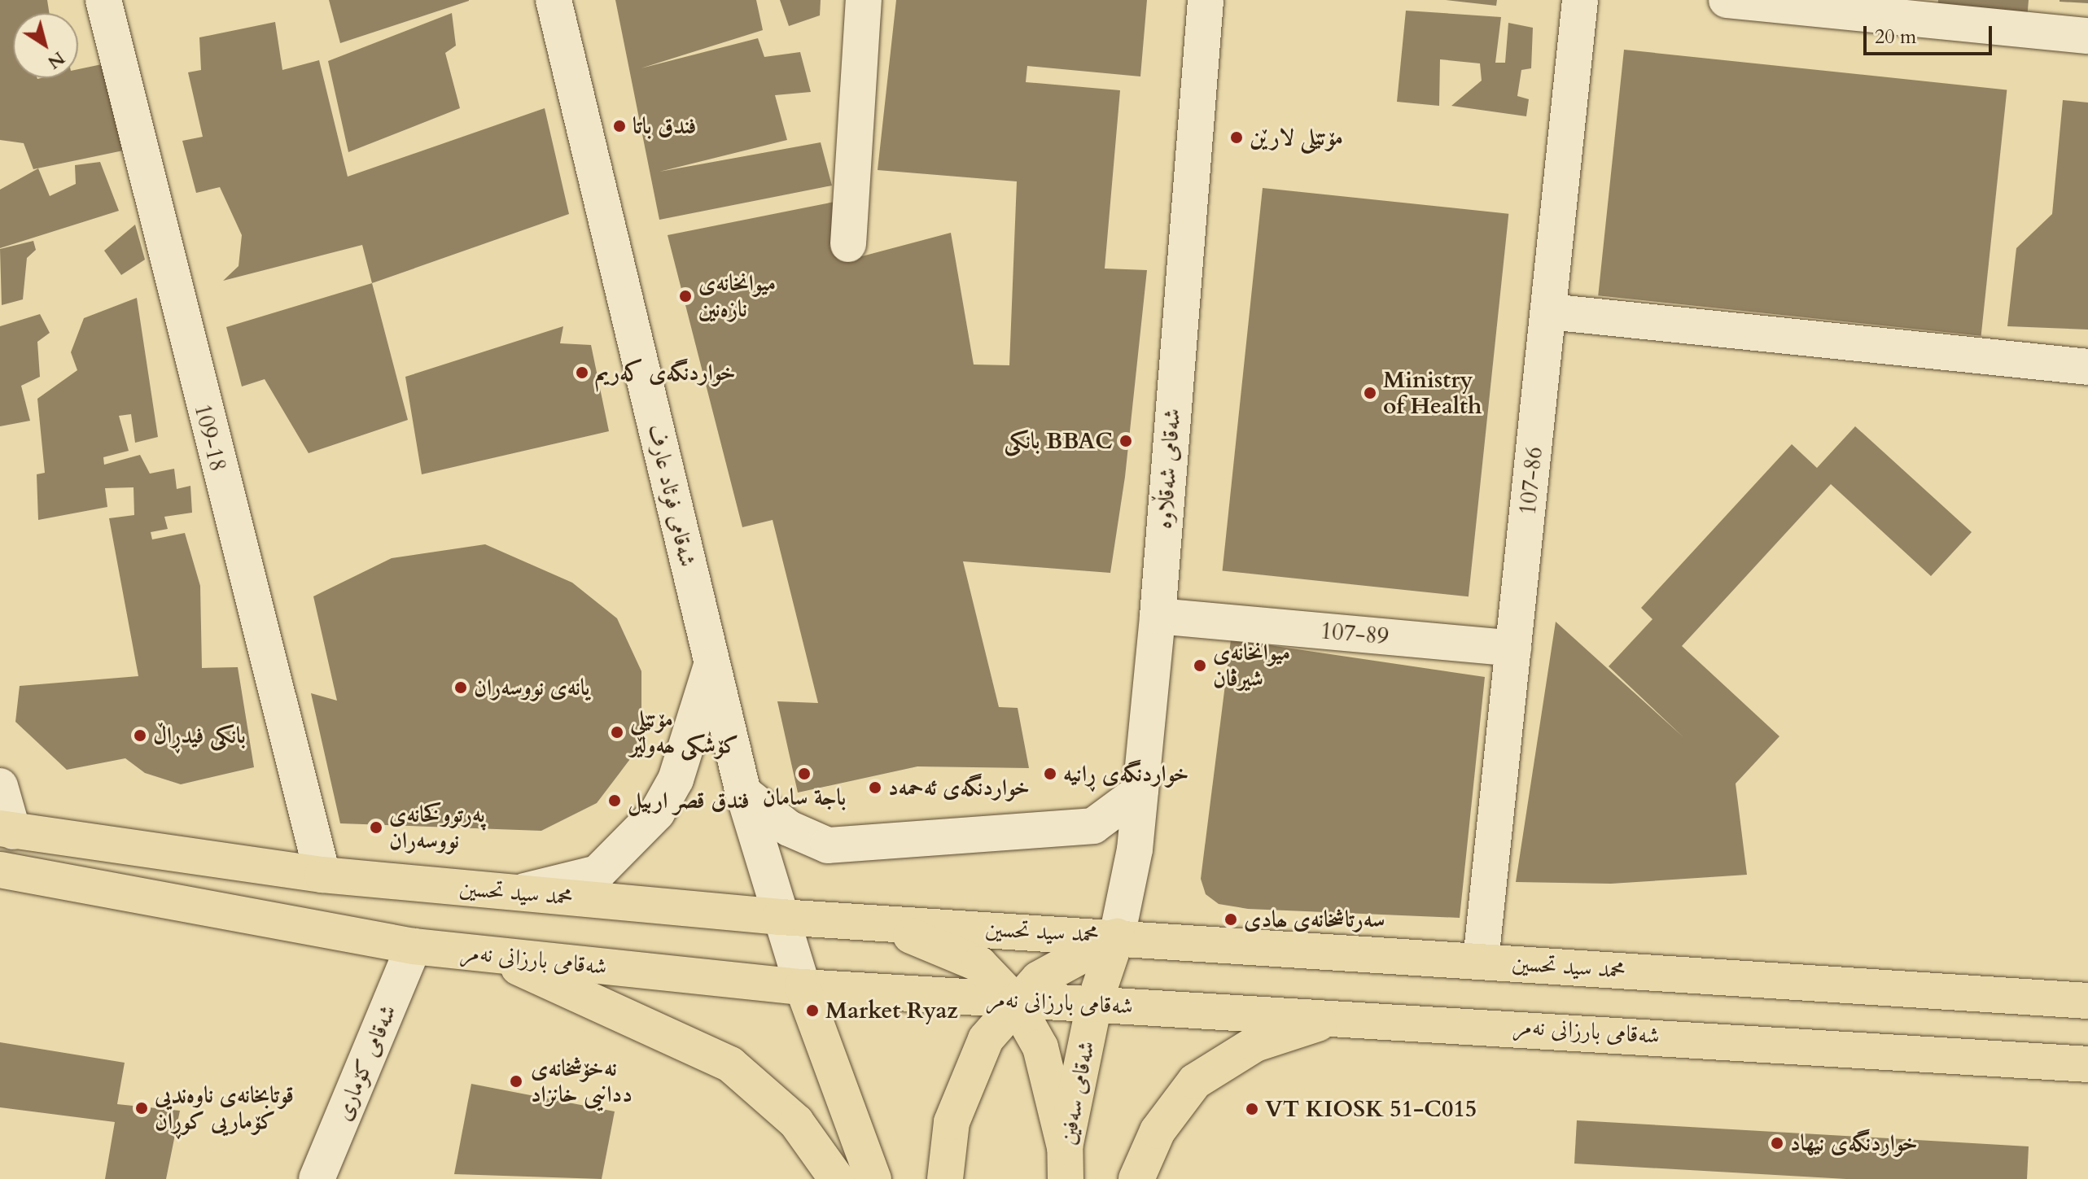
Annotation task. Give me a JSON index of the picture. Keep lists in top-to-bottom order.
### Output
{
  "streets": {
    "main road": ["محمد سید تحسین", "شەقامی بارزانی نەمر", "شەقامی سەفین"],
    "street": [
      "109-18",
      "شەقامی شەقڵاوە",
      "107-86",
      "شەقامی فوئاد عارف",
      "107-89",
      "شەقامی کۆماری"
    ]
  },
  "crossings": [
    ["109-18", "محمد سید تحسین"],
    ["شەقامی شەقڵاوە", "107-89"],
    ["شەقامی شەقڵاوە", "محمد سید تحسین"],
    ["شەقامی شەقڵاوە", "شەقامی سەفین"],
    ["107-86", "107-89"],
    ["107-86", "محمد سید تحسین"],
    ["شەقامی فوئاد عارف", "محمد سید تحسین"],
    ["شەقامی فوئاد عارف", "شەقامی بارزانی نەمر"],
    ["محمد سید تحسین", "شەقامی سەفین"],
    ["شەقامی بارزانی نەمر", "شەقامی کۆماری"],
    ["شەقامی بارزانی نەمر", "شەقامی سەفین"]
  ],
  "places": [
    "فندق باتا",
    "مۆتێلی لارێن",
    "میوانخانەی نازەنین",
    "خواردنگەی کەریم",
    "Ministry of Health",
    "بانکی BBAC",
    "میوانخانەی شیرڤان",
    "یانەی نووسەران",
    "مۆتێلی کۆشکی ھەولێر",
    "بانکی فیدڕاڵ",
    "باجة سامان",
    "خواردنگەی ڕانیە",
    "خواردنگەی ئەحمەد",
    "فندق قصر اربيل",
    "پەرتووکخانەی نووسەران",
    "سەرتاشخانەی ھادی",
    "Market Ryaz",
    "نەخۆشخانەی ددانیی خانزاد",
    "قوتابخانەی ناوەندیی کۆماریی کوڕان",
    "VT KIOSK 51-C015",
    "خواردنگەی نیھاد"
  ],
  "scale_bar": "20 m",
  "north": "bottom right"
}
